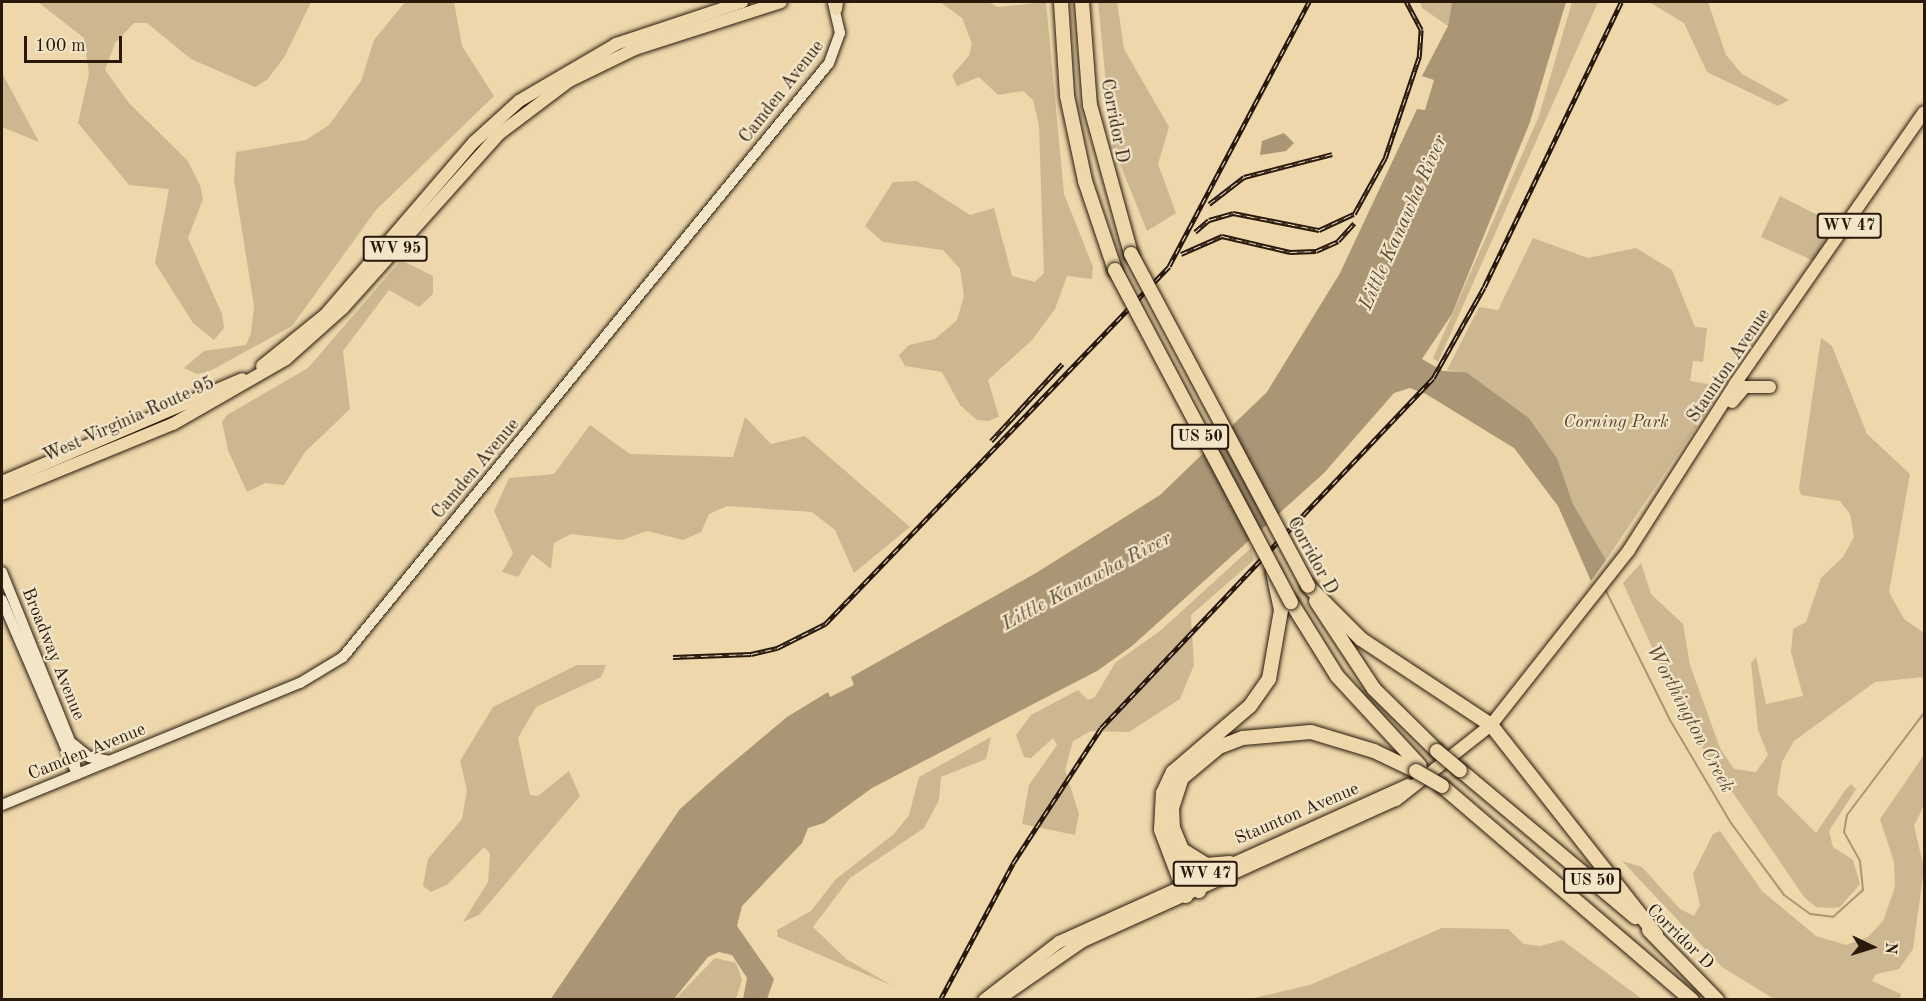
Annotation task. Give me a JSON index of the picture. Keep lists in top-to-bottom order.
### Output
{
  "streets": {
    "highway": ["Corridor D", "US 50"],
    "main road": [
      "WV 47",
      "WV 95",
      "Staunton Avenue",
      "West Virginia Route 95"
    ],
    "street": ["Camden Avenue", "Broadway Avenue"]
  },
  "crossings": [
    ["Camden Avenue", "Broadway Avenue"],
    ["Corridor D", "US 50"]
  ],
  "water": ["Little Kanawha River", "Worthington Creek"],
  "parks": ["Corning Park"],
  "scale_bar": "100 m",
  "north": "right"
}
